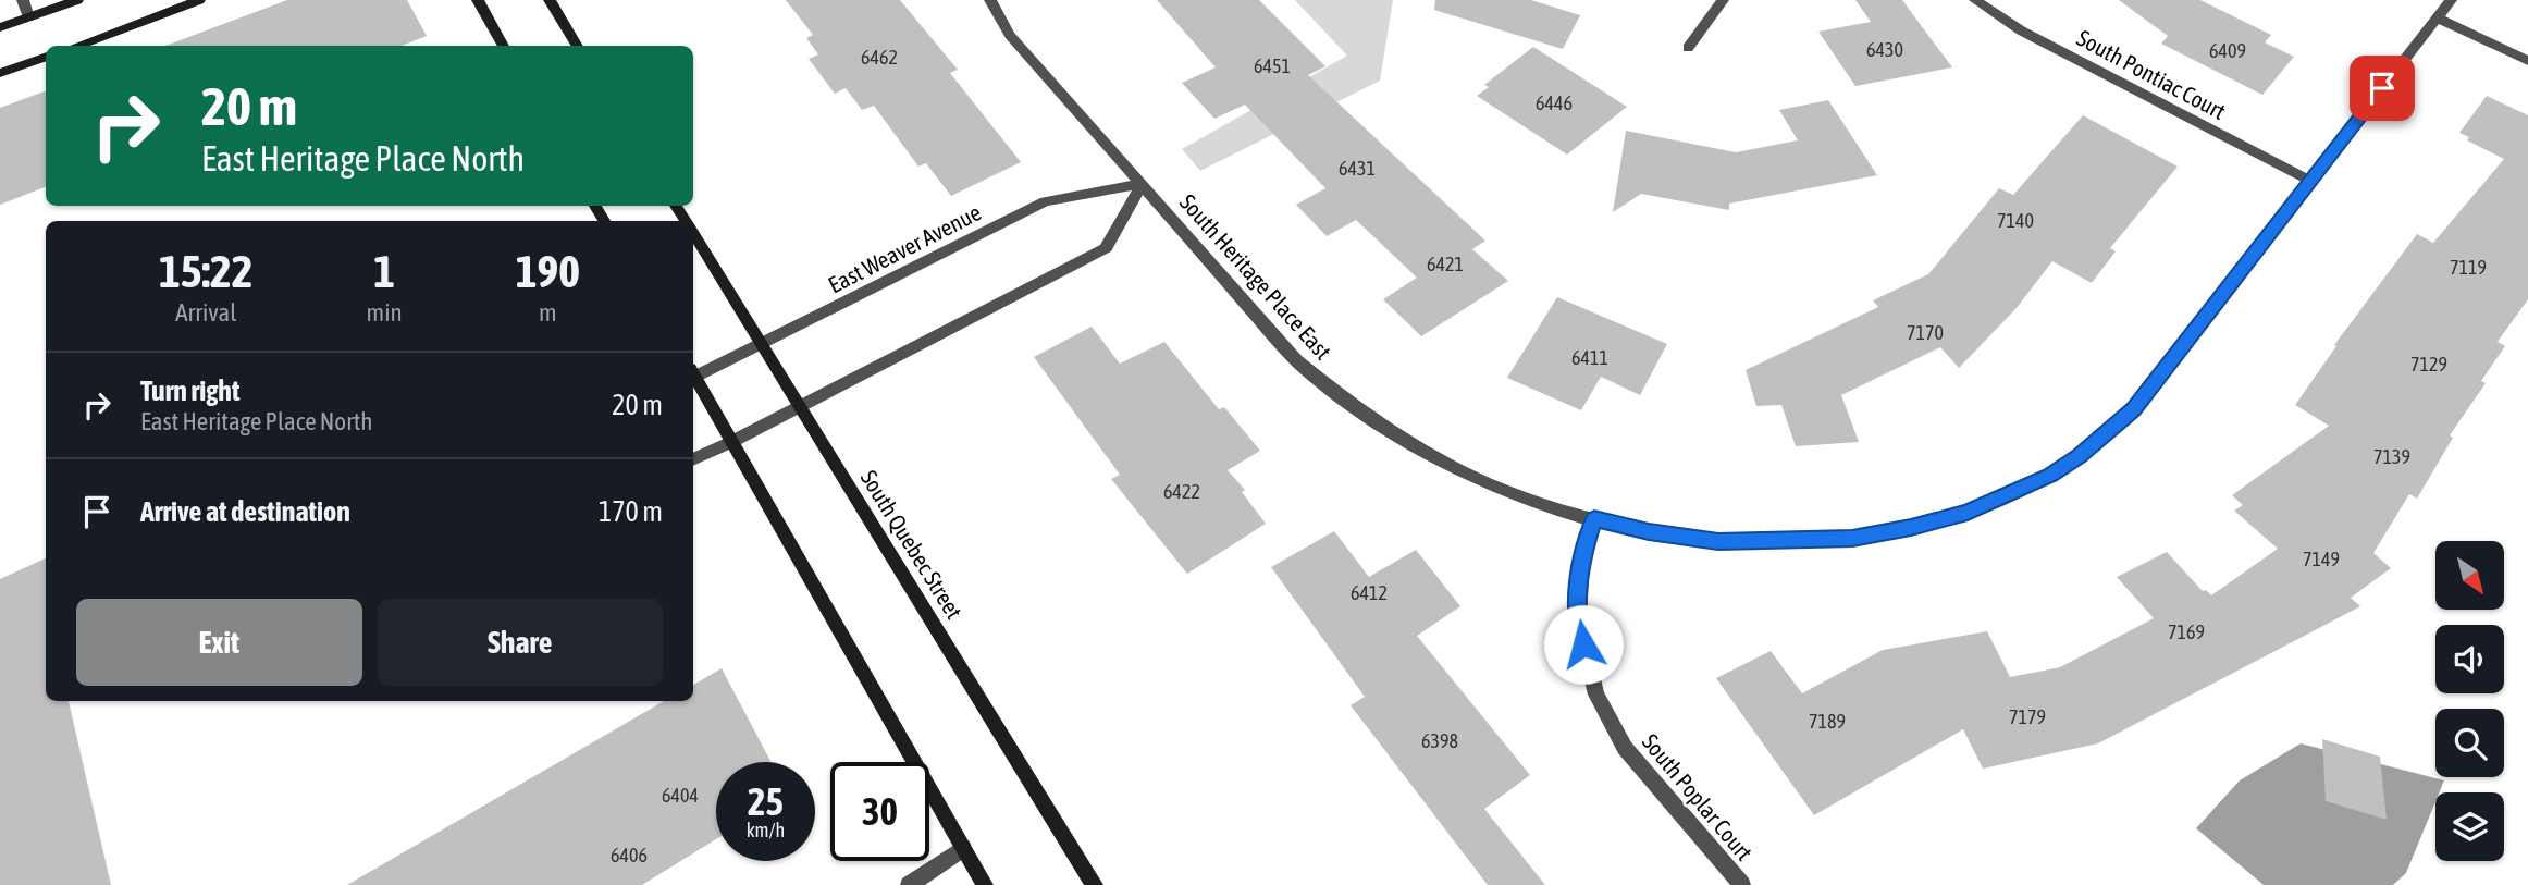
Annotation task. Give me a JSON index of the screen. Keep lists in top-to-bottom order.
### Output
{
  "streets": {
    "main road": ["South Quebec Street"],
    "street": [
      "South Pontiac Court",
      "East Weaver Avenue",
      "South Heritage Place East",
      "South Poplar Court"
    ]
  },
  "crossings": [
    ["South Pontiac Court", "South Heritage Place East"],
    ["East Weaver Avenue", "South Heritage Place East"],
    ["East Weaver Avenue", "South Quebec Street"],
    ["South Heritage Place East", "South Poplar Court"]
  ],
  "house_numbers": [
    "6430",
    "6409",
    "6462",
    "6451",
    "6446",
    "6431",
    "7140",
    "6421",
    "7119",
    "7170",
    "6411",
    "7129",
    "7139",
    "6422",
    "7149",
    "6412",
    "7169",
    "7179",
    "7189",
    "6398",
    "6404",
    "6406"
  ],
  "north": "bottom right",
  "page": {
    "turn": ["20 m", "East Heritage Place North"],
    "eta": [
      "15:22",
      "Arrival",
      "1",
      "min",
      "190",
      "m"
    ],
    "list": [
      {
        "name": "Turn right",
        "note": "East Heritage Place North",
        "value": "20 m"
      },
      {
        "name": "Arrive at destination",
        "value": "170 m"
      }
    ],
    "buttons": ["Exit", "Share"],
    "speed": "25 km/h",
    "limit": "30"
  }
}
